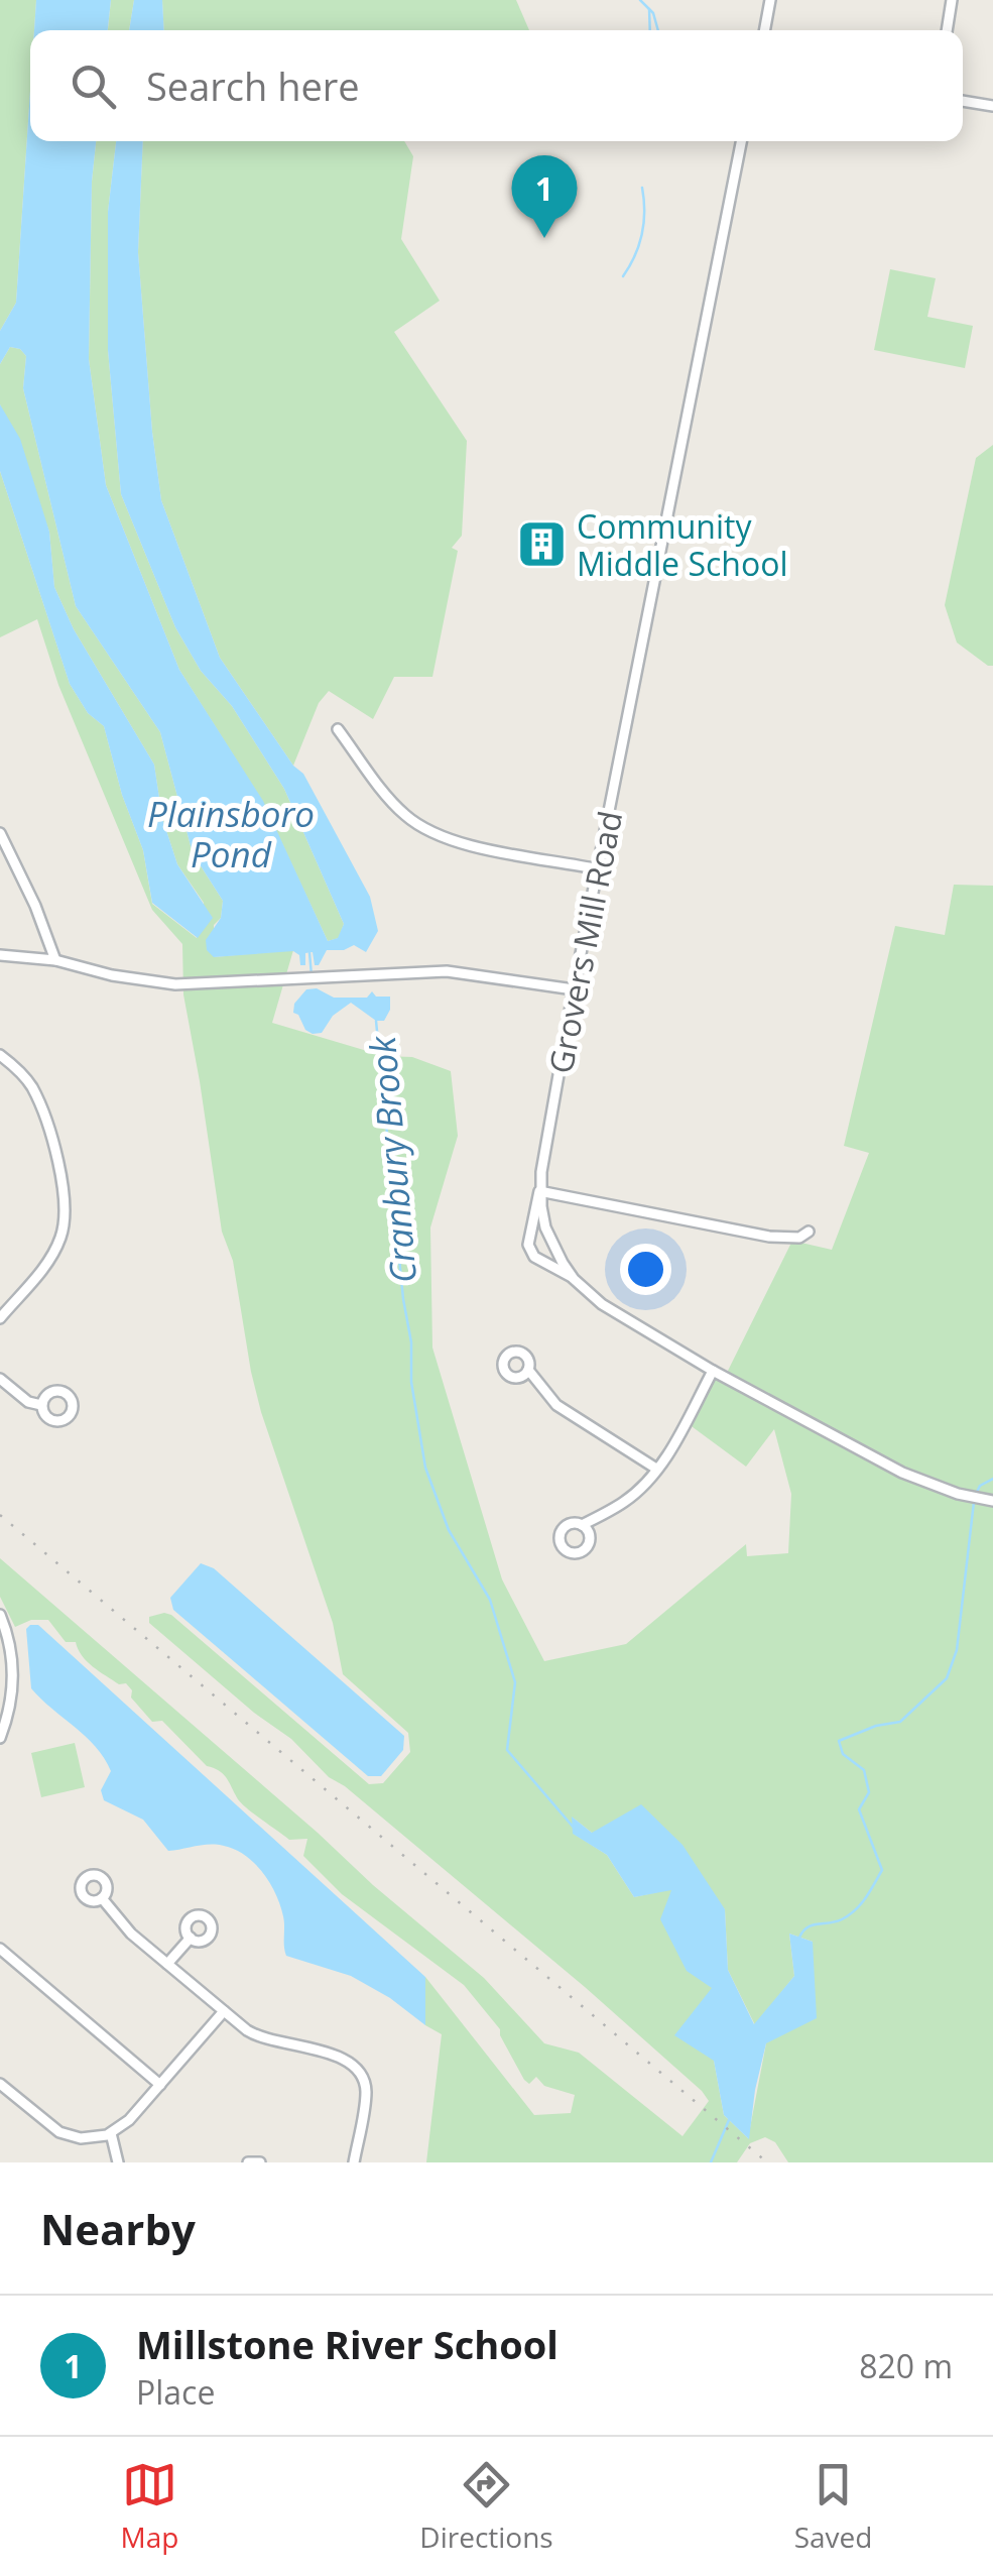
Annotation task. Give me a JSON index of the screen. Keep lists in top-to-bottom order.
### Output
{
  "streets": {
    "street": ["Grovers Mill Road"]
  },
  "water": ["Plainsboro Pond", "Cranbury Brook"],
  "places": {
    "building": ["Community Middle School"]
  },
  "page": {
    "search": "Search here",
    "pins": "1",
    "heading": "Nearby",
    "list": [
      {
        "mark": "1",
        "name": "Millstone River School",
        "note": "Place",
        "value": "820 m"
      }
    ],
    "nav": ["Map", "Directions", "Saved"]
  }
}
